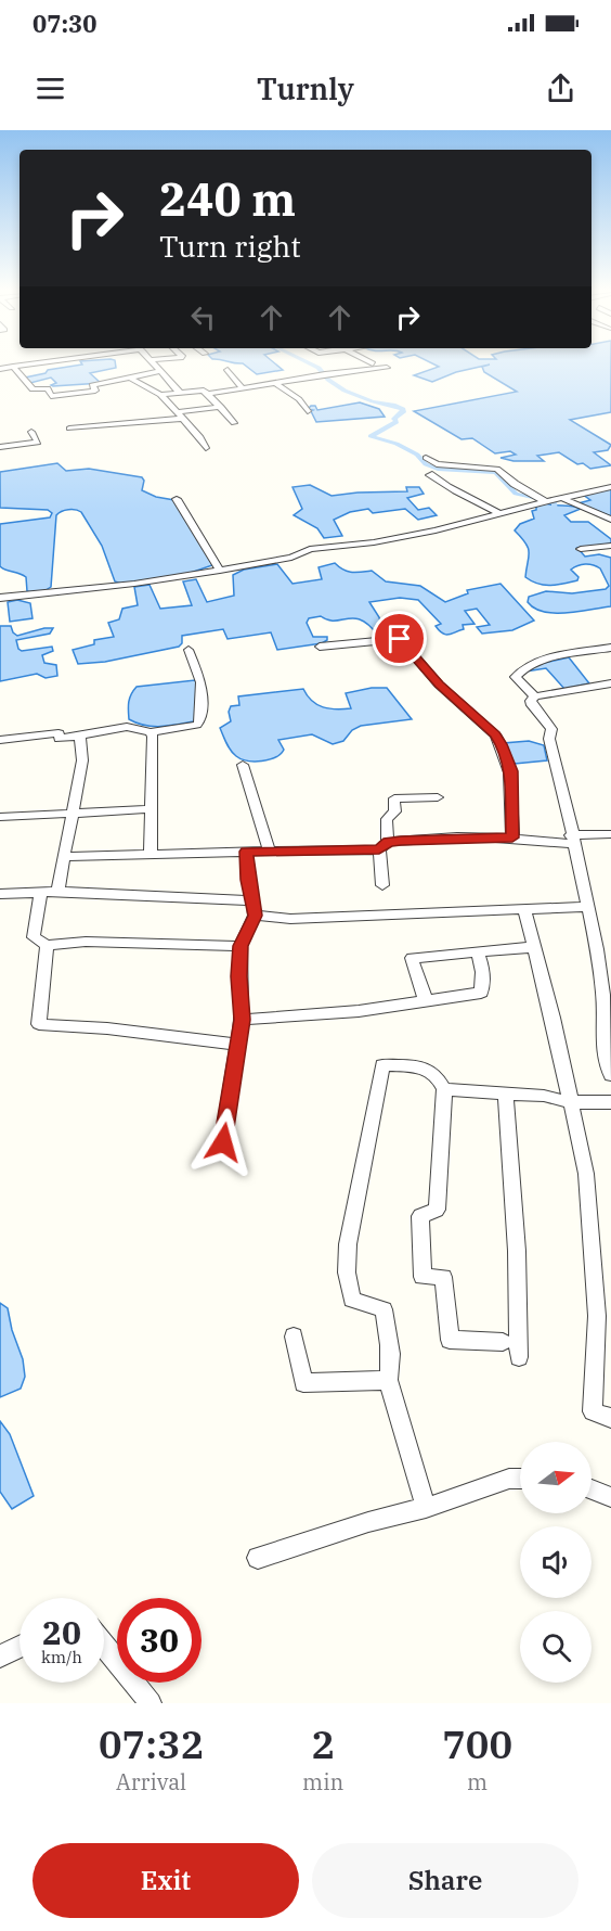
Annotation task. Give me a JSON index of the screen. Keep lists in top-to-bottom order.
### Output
{
  "north": "right",
  "page": {
    "status": "07:30",
    "header": "Turnly",
    "turn": ["240 m", "Turn right"],
    "speed": "20 km/h",
    "limit": "30",
    "eta": [
      "07:32",
      "Arrival",
      "2",
      "min",
      "700",
      "m"
    ],
    "buttons": ["Exit", "Share"]
  }
}
